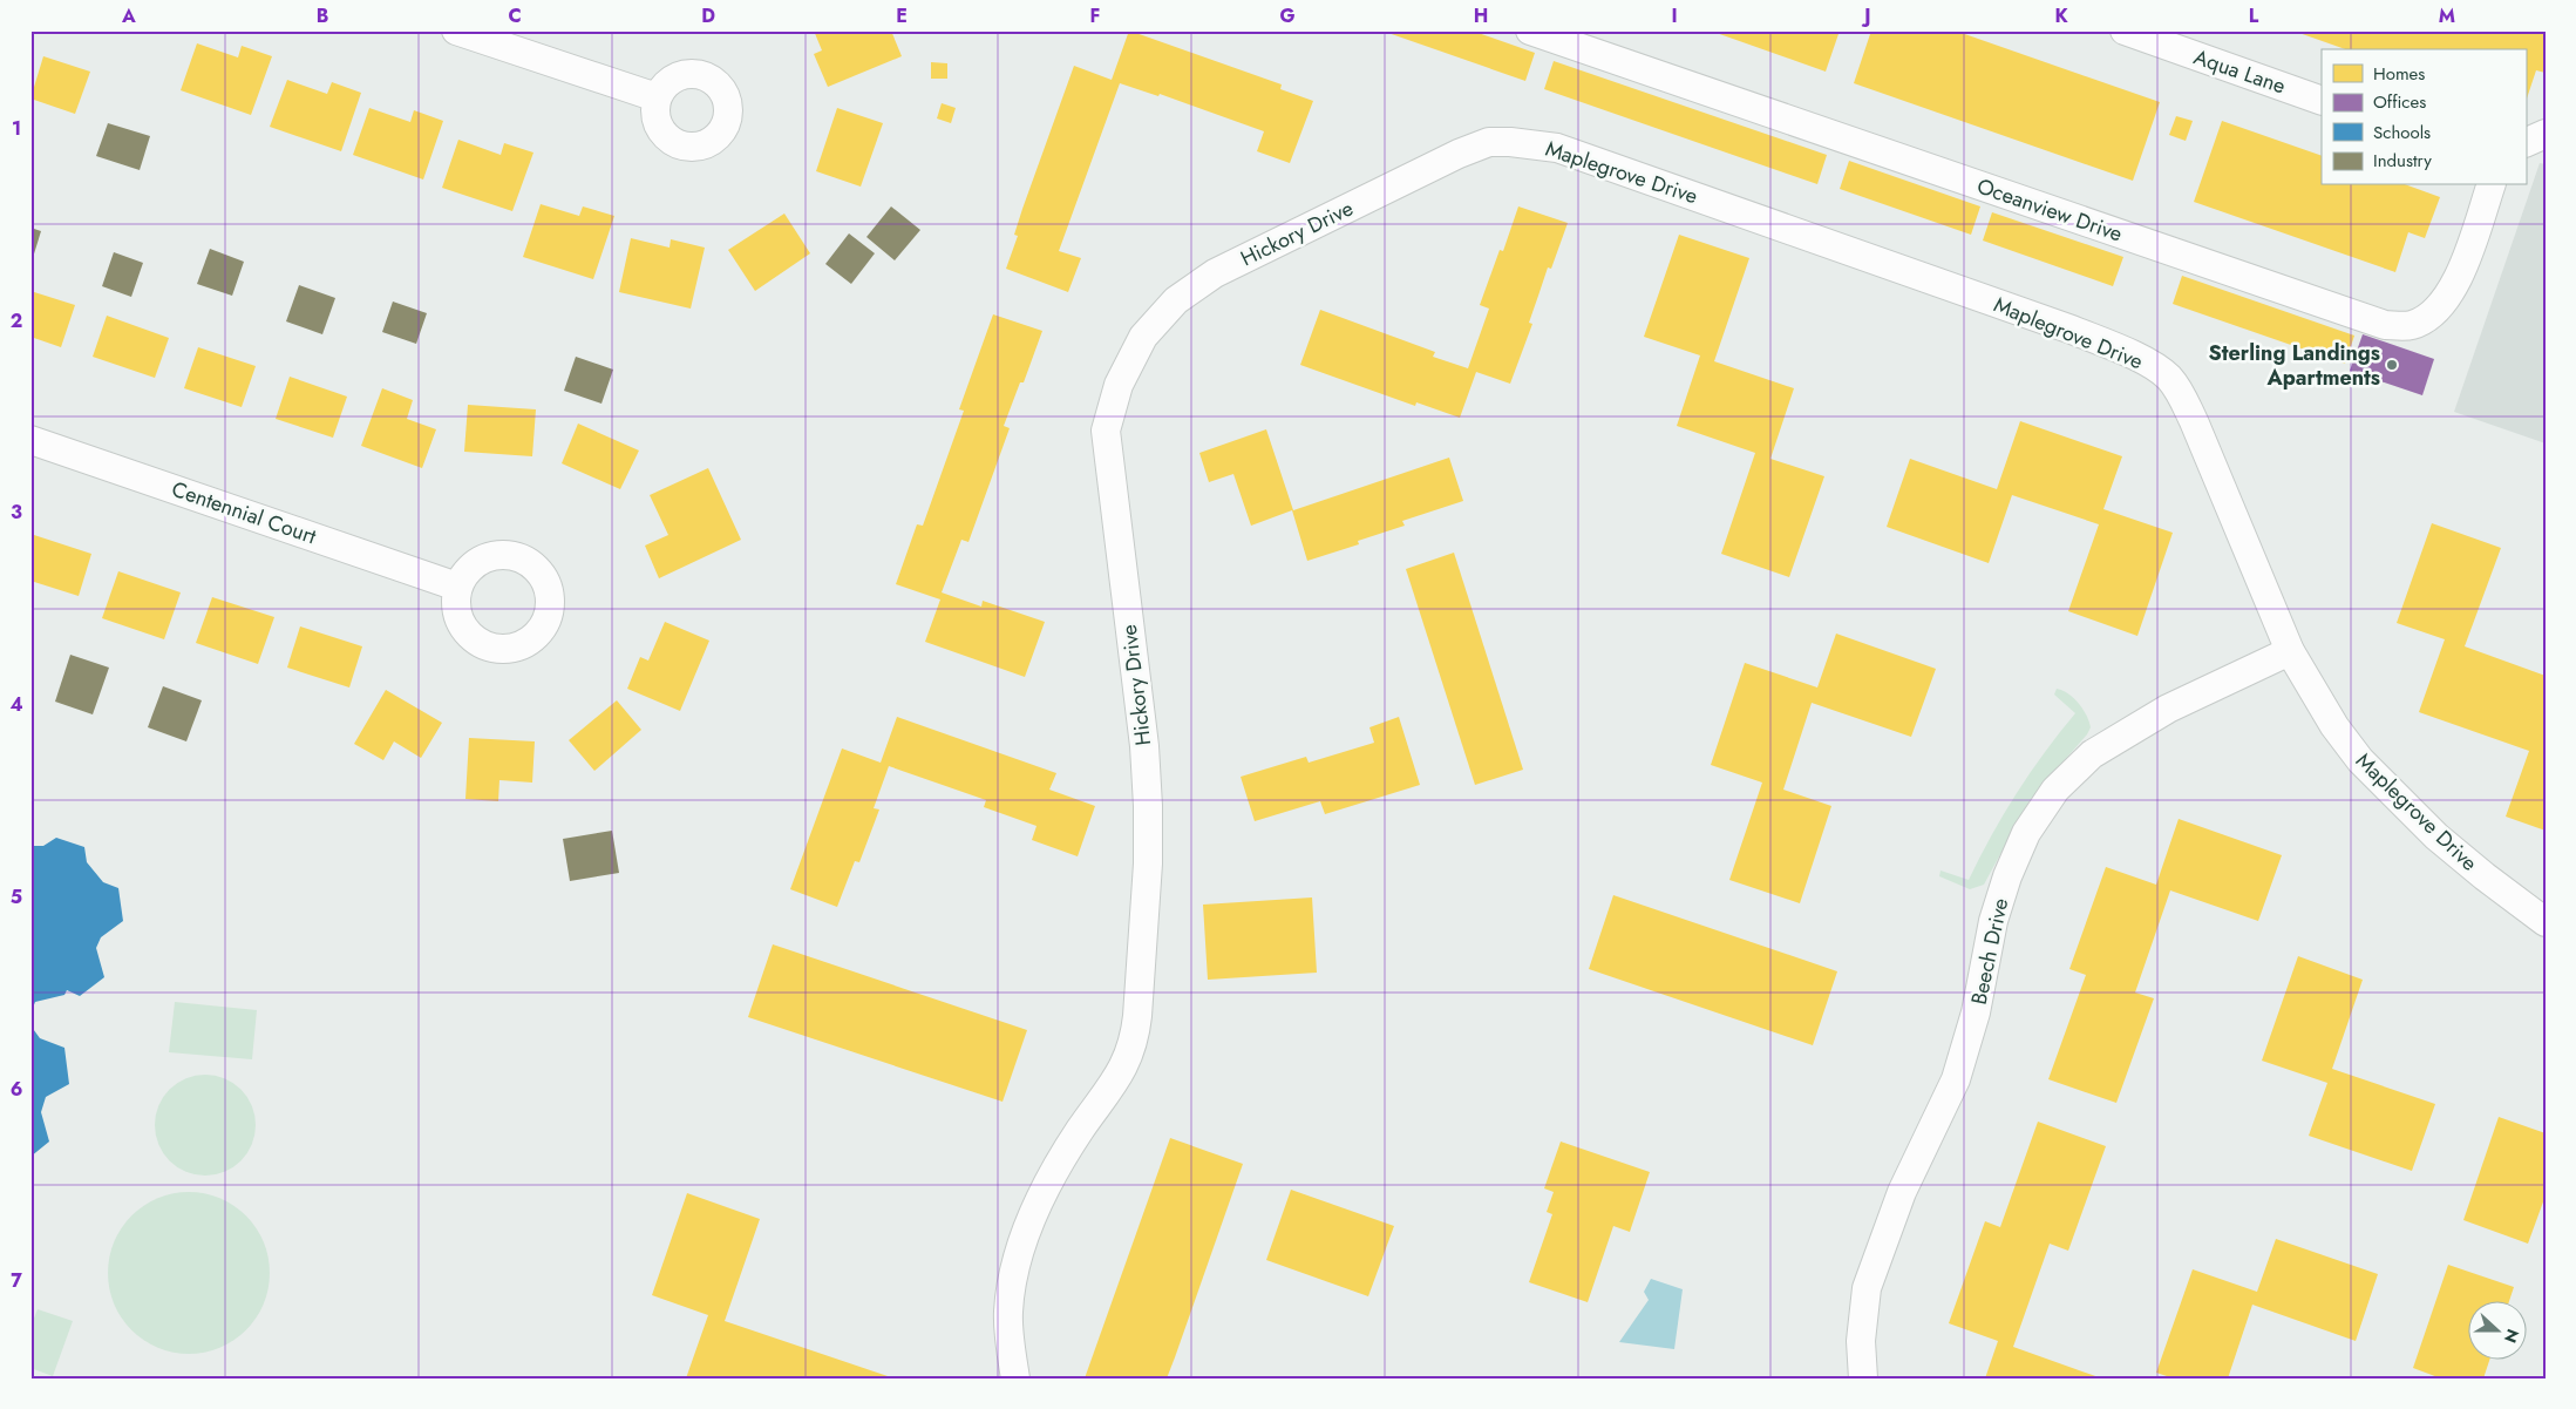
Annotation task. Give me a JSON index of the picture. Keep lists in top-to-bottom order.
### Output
{
  "streets": {
    "street": [
      "Aqua Lane",
      "Maplegrove Drive",
      "Oceanview Drive",
      "Hickory Drive",
      "Centennial Court",
      "Beech Drive"
    ]
  },
  "crossings": [
    ["Maplegrove Drive", "Hickory Drive"],
    ["Maplegrove Drive", "Beech Drive"]
  ],
  "places": ["Sterling Landings Apartments"],
  "legend": [
    "Homes",
    "Offices",
    "Schools",
    "Industry"
  ],
  "north": "right",
  "grid": {
    "columns": [
      "A",
      "B",
      "C",
      "D",
      "E",
      "F",
      "G",
      "H",
      "I",
      "J",
      "K",
      "L",
      "M"
    ],
    "rows": [
      "1",
      "2",
      "3",
      "4",
      "5",
      "6",
      "7"
    ]
  }
}
